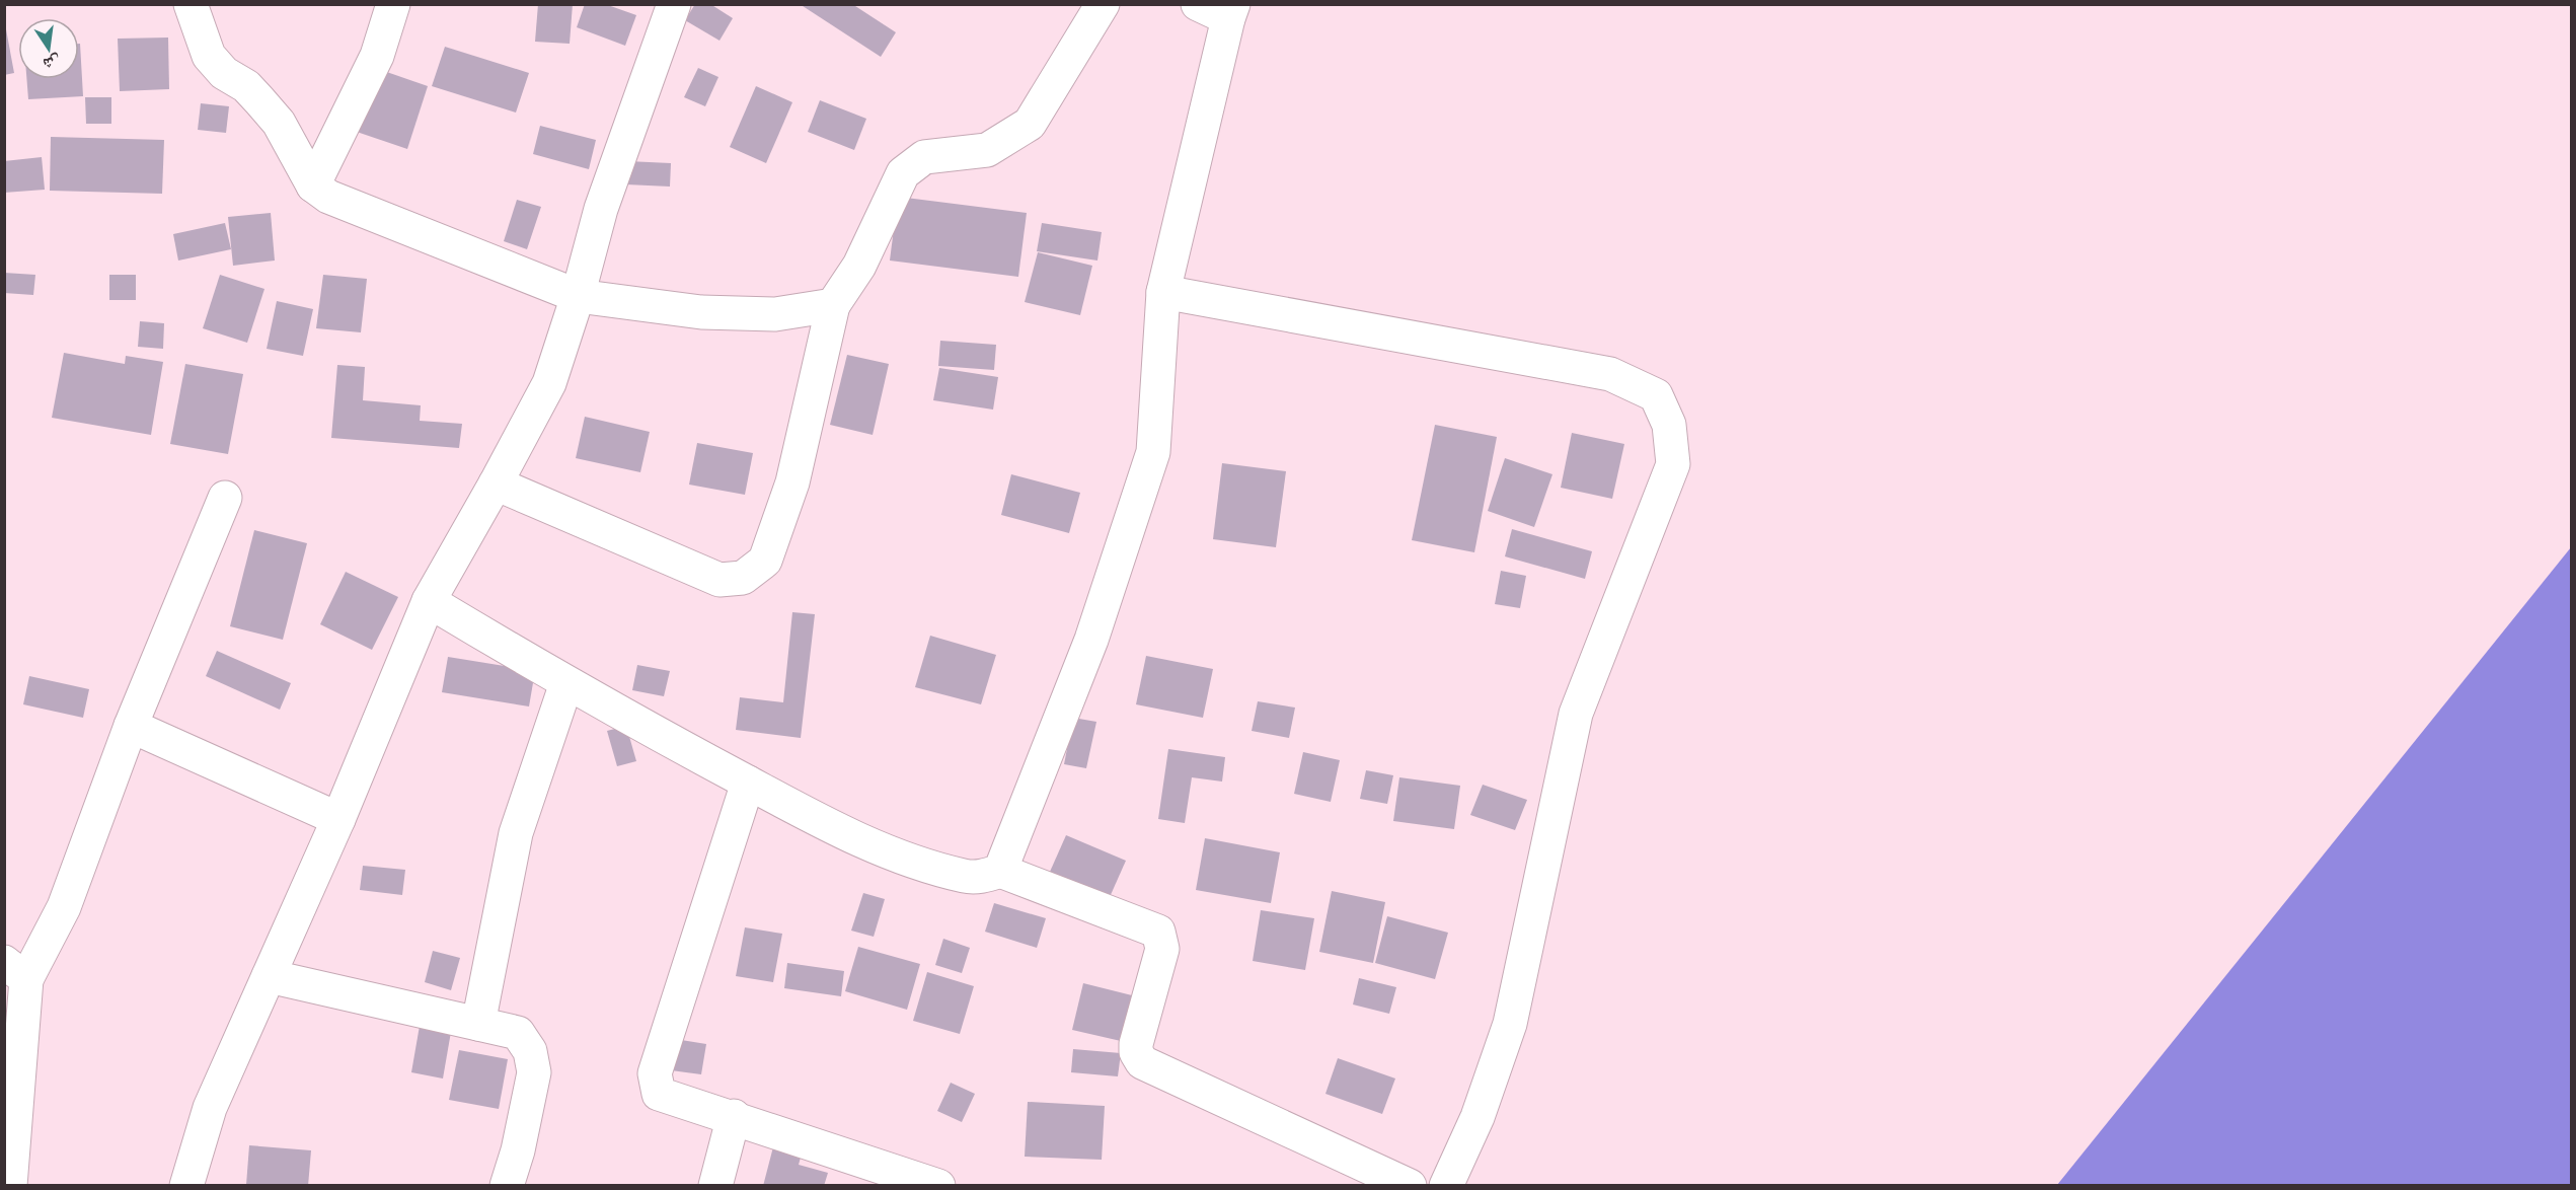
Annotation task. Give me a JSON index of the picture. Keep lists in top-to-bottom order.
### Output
{
  "north": "bottom"
}
